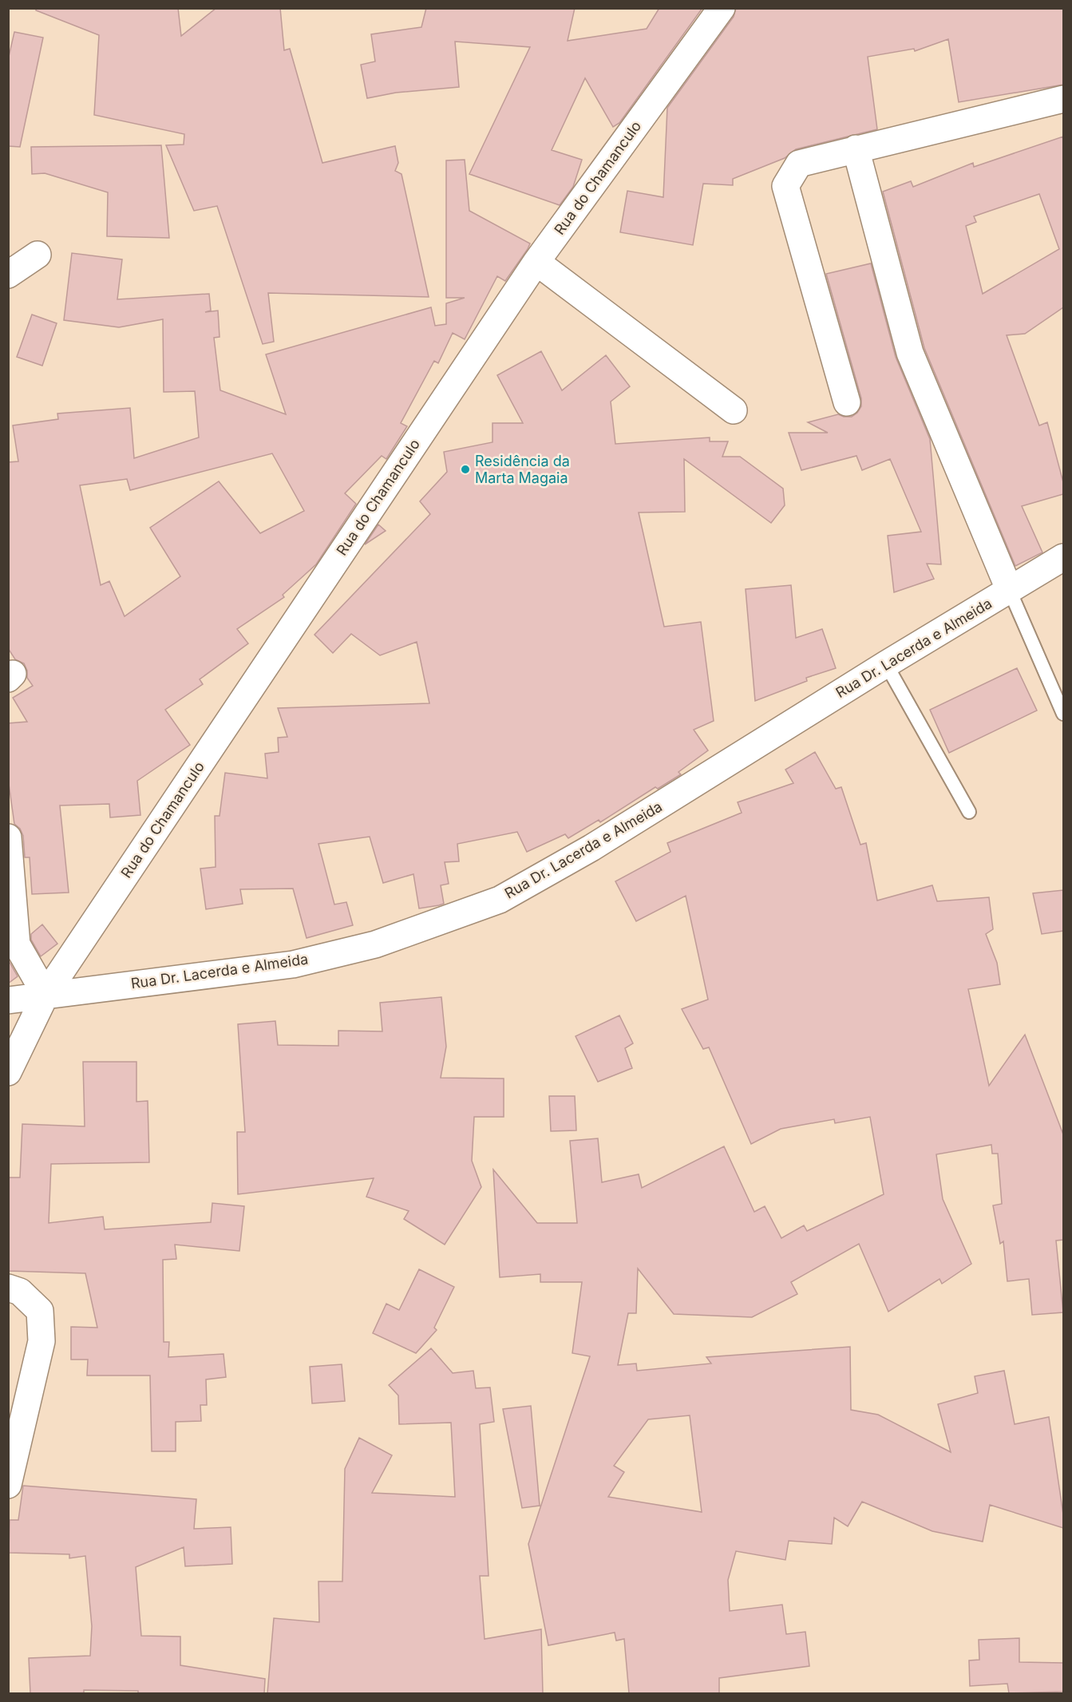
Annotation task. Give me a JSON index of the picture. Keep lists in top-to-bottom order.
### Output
{
  "streets": {
    "street": ["Rua do Chamanculo", "Rua Dr. Lacerda e Almeida"]
  },
  "crossings": [
    ["Rua do Chamanculo", "Rua Dr. Lacerda e Almeida"]
  ],
  "places": ["Residência da Marta Magaia"]
}
